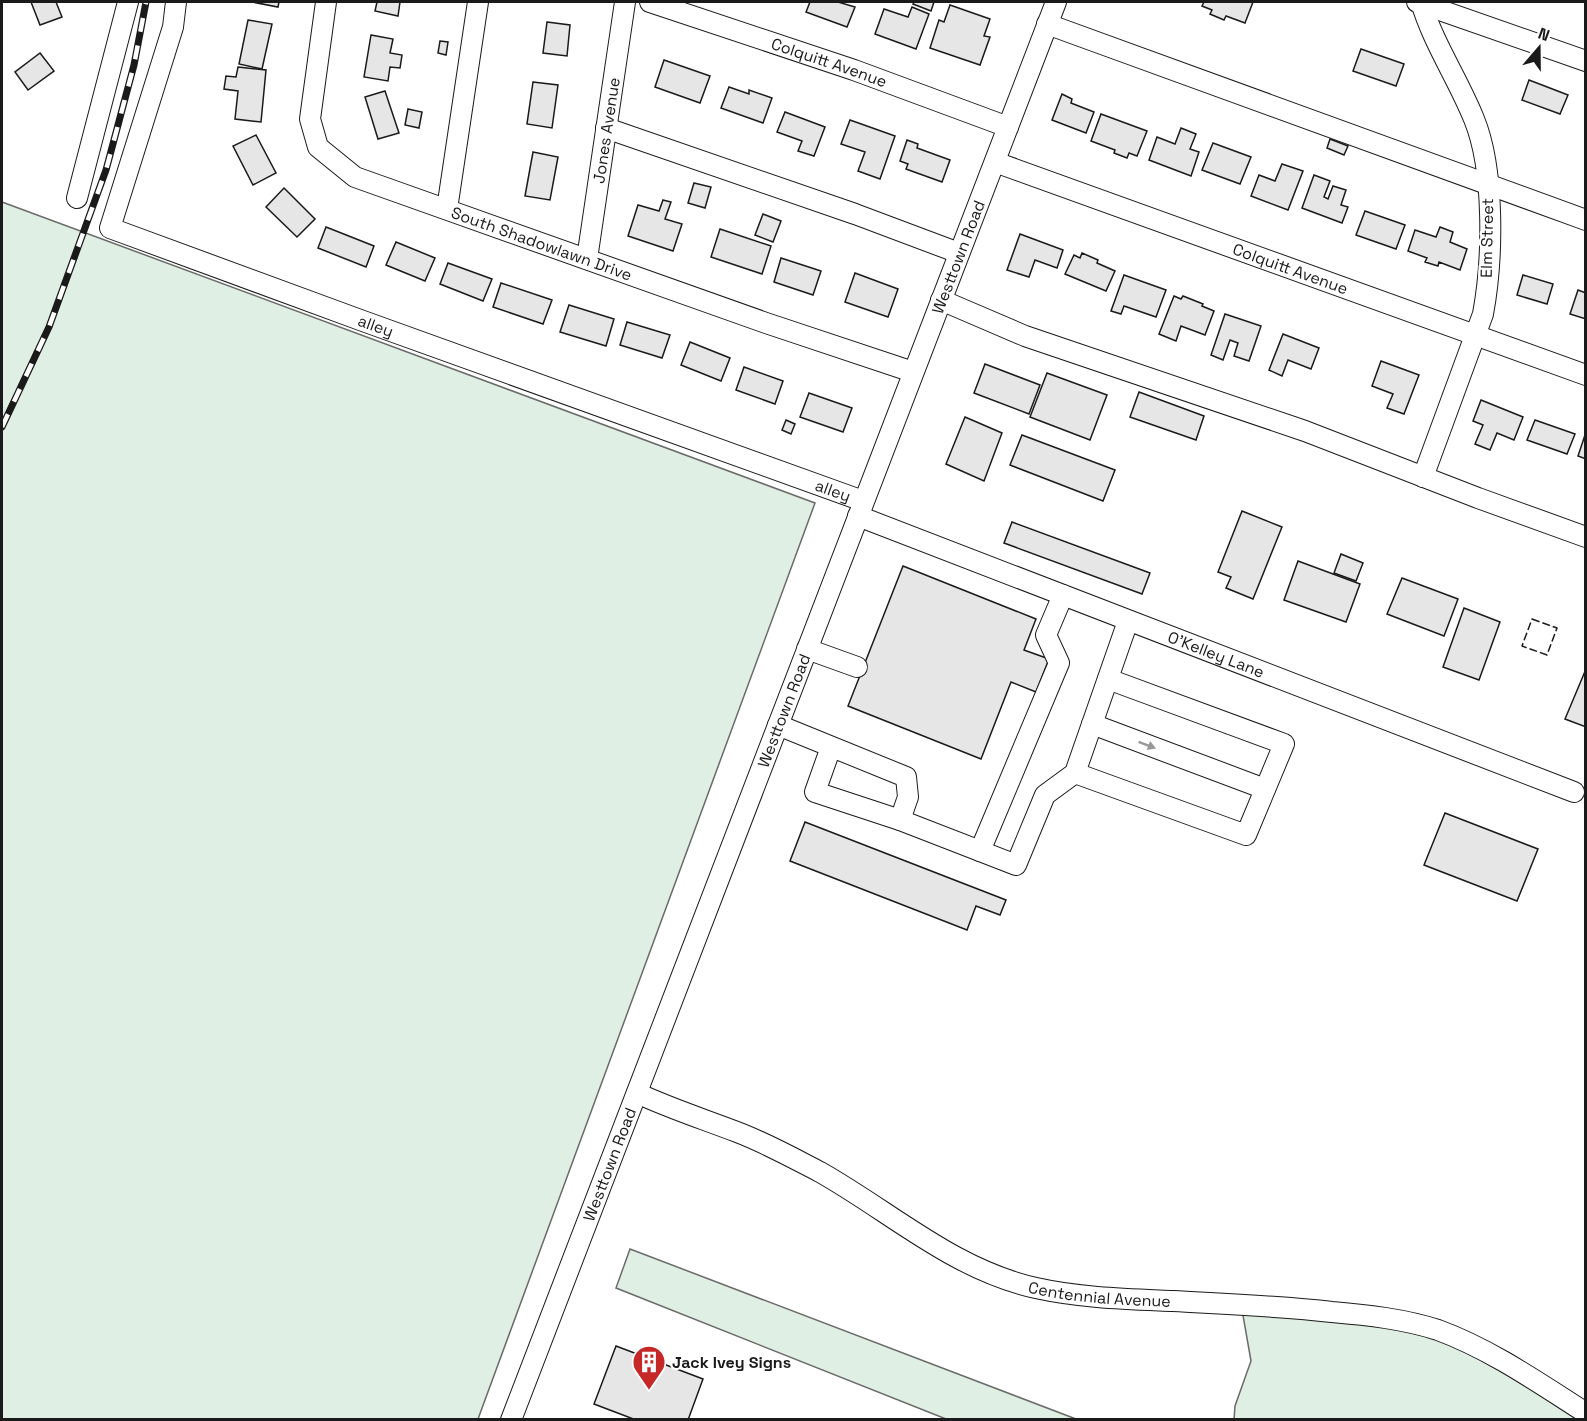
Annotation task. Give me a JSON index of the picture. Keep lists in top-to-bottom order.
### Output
{
  "streets": {
    "street": [
      "Colquitt Avenue",
      "Jones Avenue",
      "Elm Street",
      "South Shadowlawn Drive",
      "Westtown Road",
      "alley",
      "O'Kelley Lane",
      "Centennial Avenue"
    ]
  },
  "crossings": [
    ["Colquitt Avenue", "Elm Street"],
    ["Colquitt Avenue", "Westtown Road"],
    ["Jones Avenue", "South Shadowlawn Drive"],
    ["South Shadowlawn Drive", "Westtown Road"],
    ["Westtown Road", "alley"],
    ["Westtown Road", "O'Kelley Lane"],
    ["Westtown Road", "Centennial Avenue"],
    ["alley", "O'Kelley Lane"]
  ],
  "places": {
    "building": ["Jack Ivey Signs"]
  },
  "north": "top"
}
